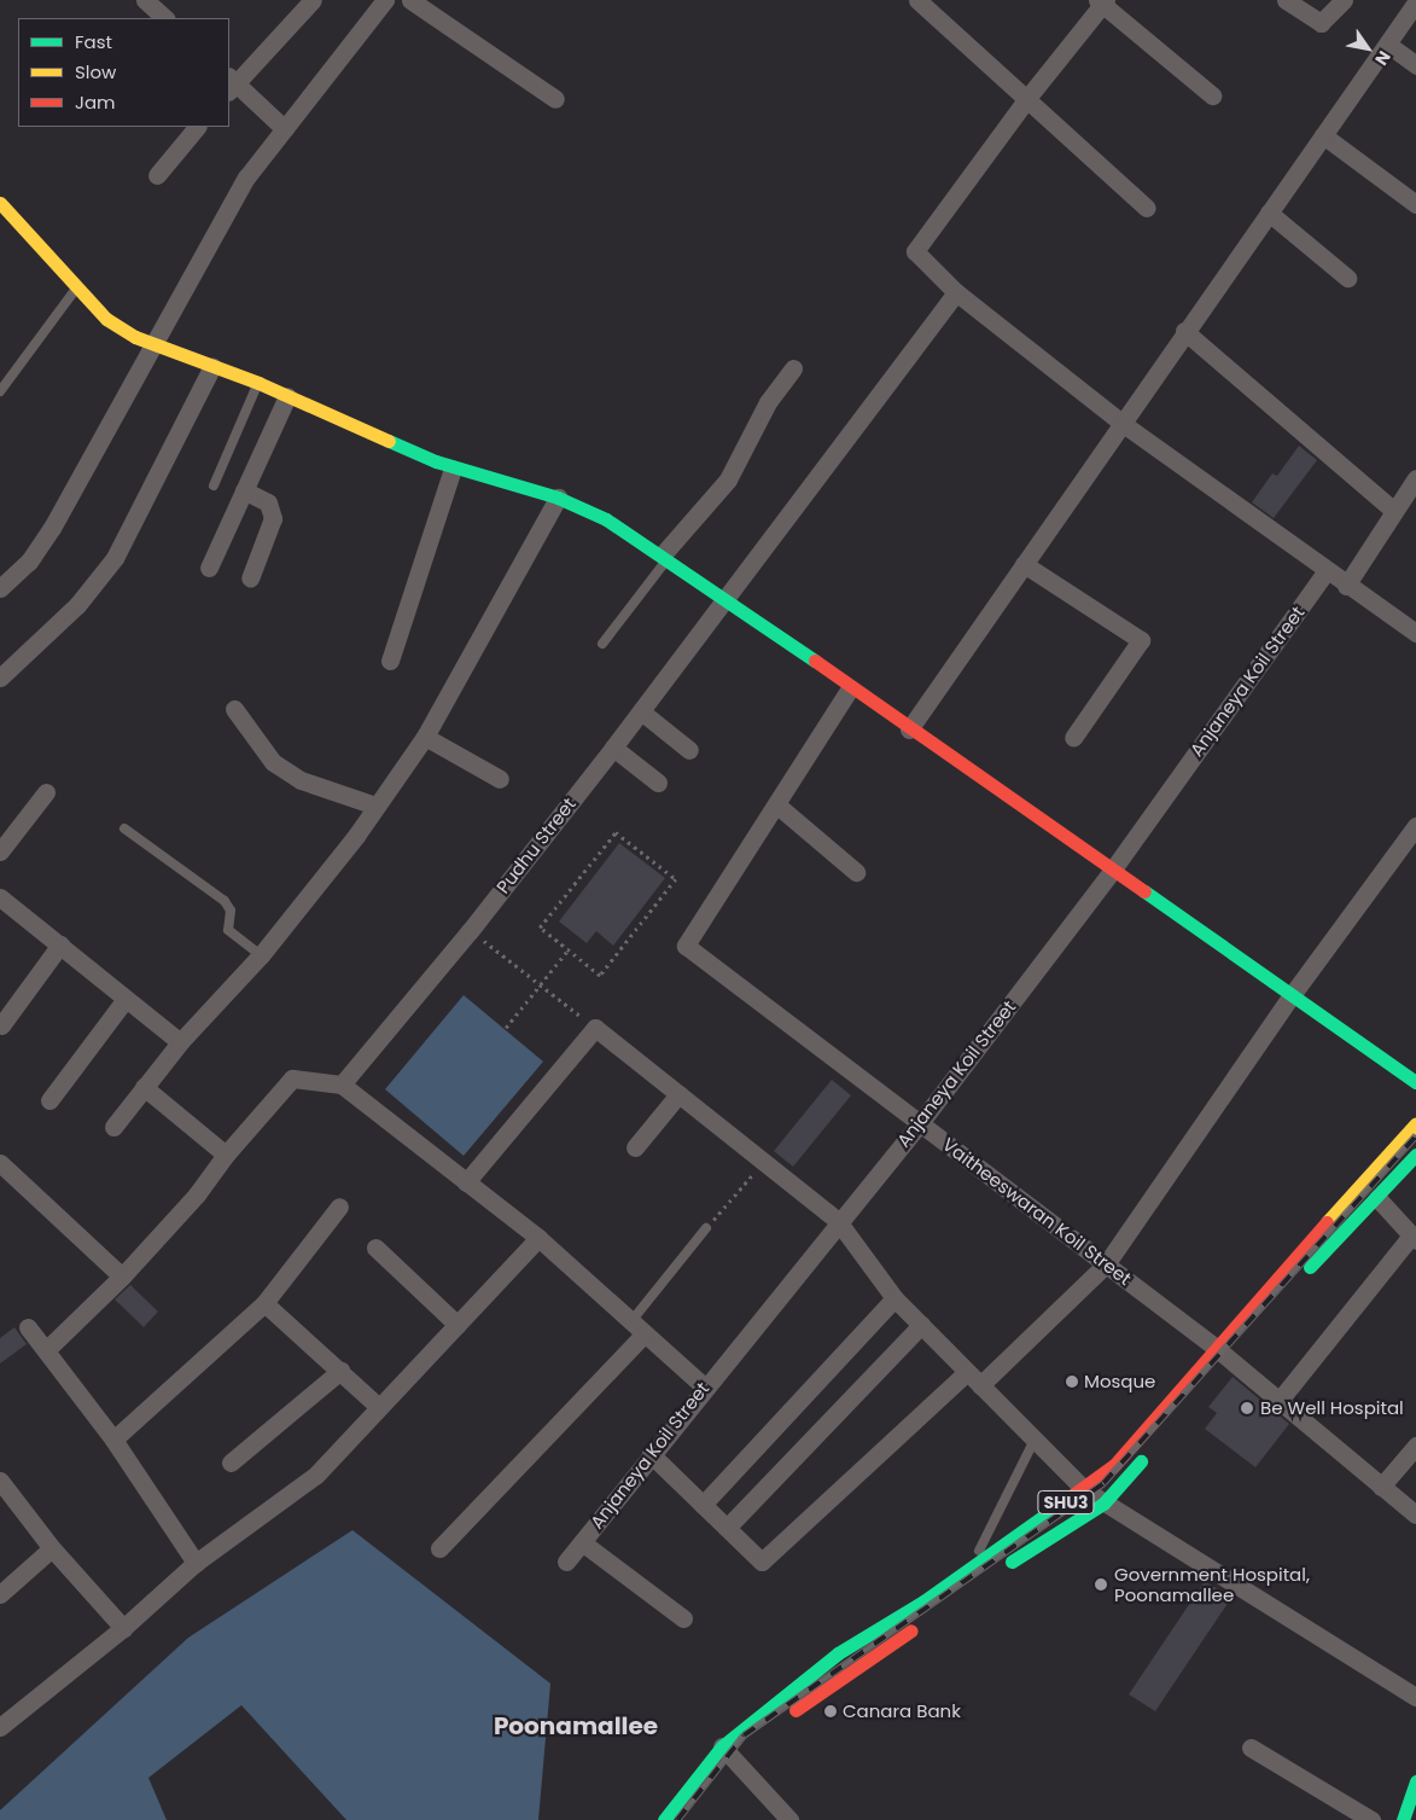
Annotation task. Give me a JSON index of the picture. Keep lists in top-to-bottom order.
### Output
{
  "streets": {
    "street": [
      "Anjaneya Koil Street",
      "Pudhu Street",
      "Vaitheeswaran Koil Street",
      "SHU3"
    ]
  },
  "crossings": [
    ["Anjaneya Koil Street", "Vaitheeswaran Koil Street"],
    ["Vaitheeswaran Koil Street", "SHU3"]
  ],
  "districts": ["Poonamallee"],
  "places": [
    "Mosque",
    "Be Well Hospital",
    "Government Hospital, Poonamallee",
    "Canara Bank"
  ],
  "legend": ["Fast", "Slow", "Jam"],
  "north": "bottom right"
}
